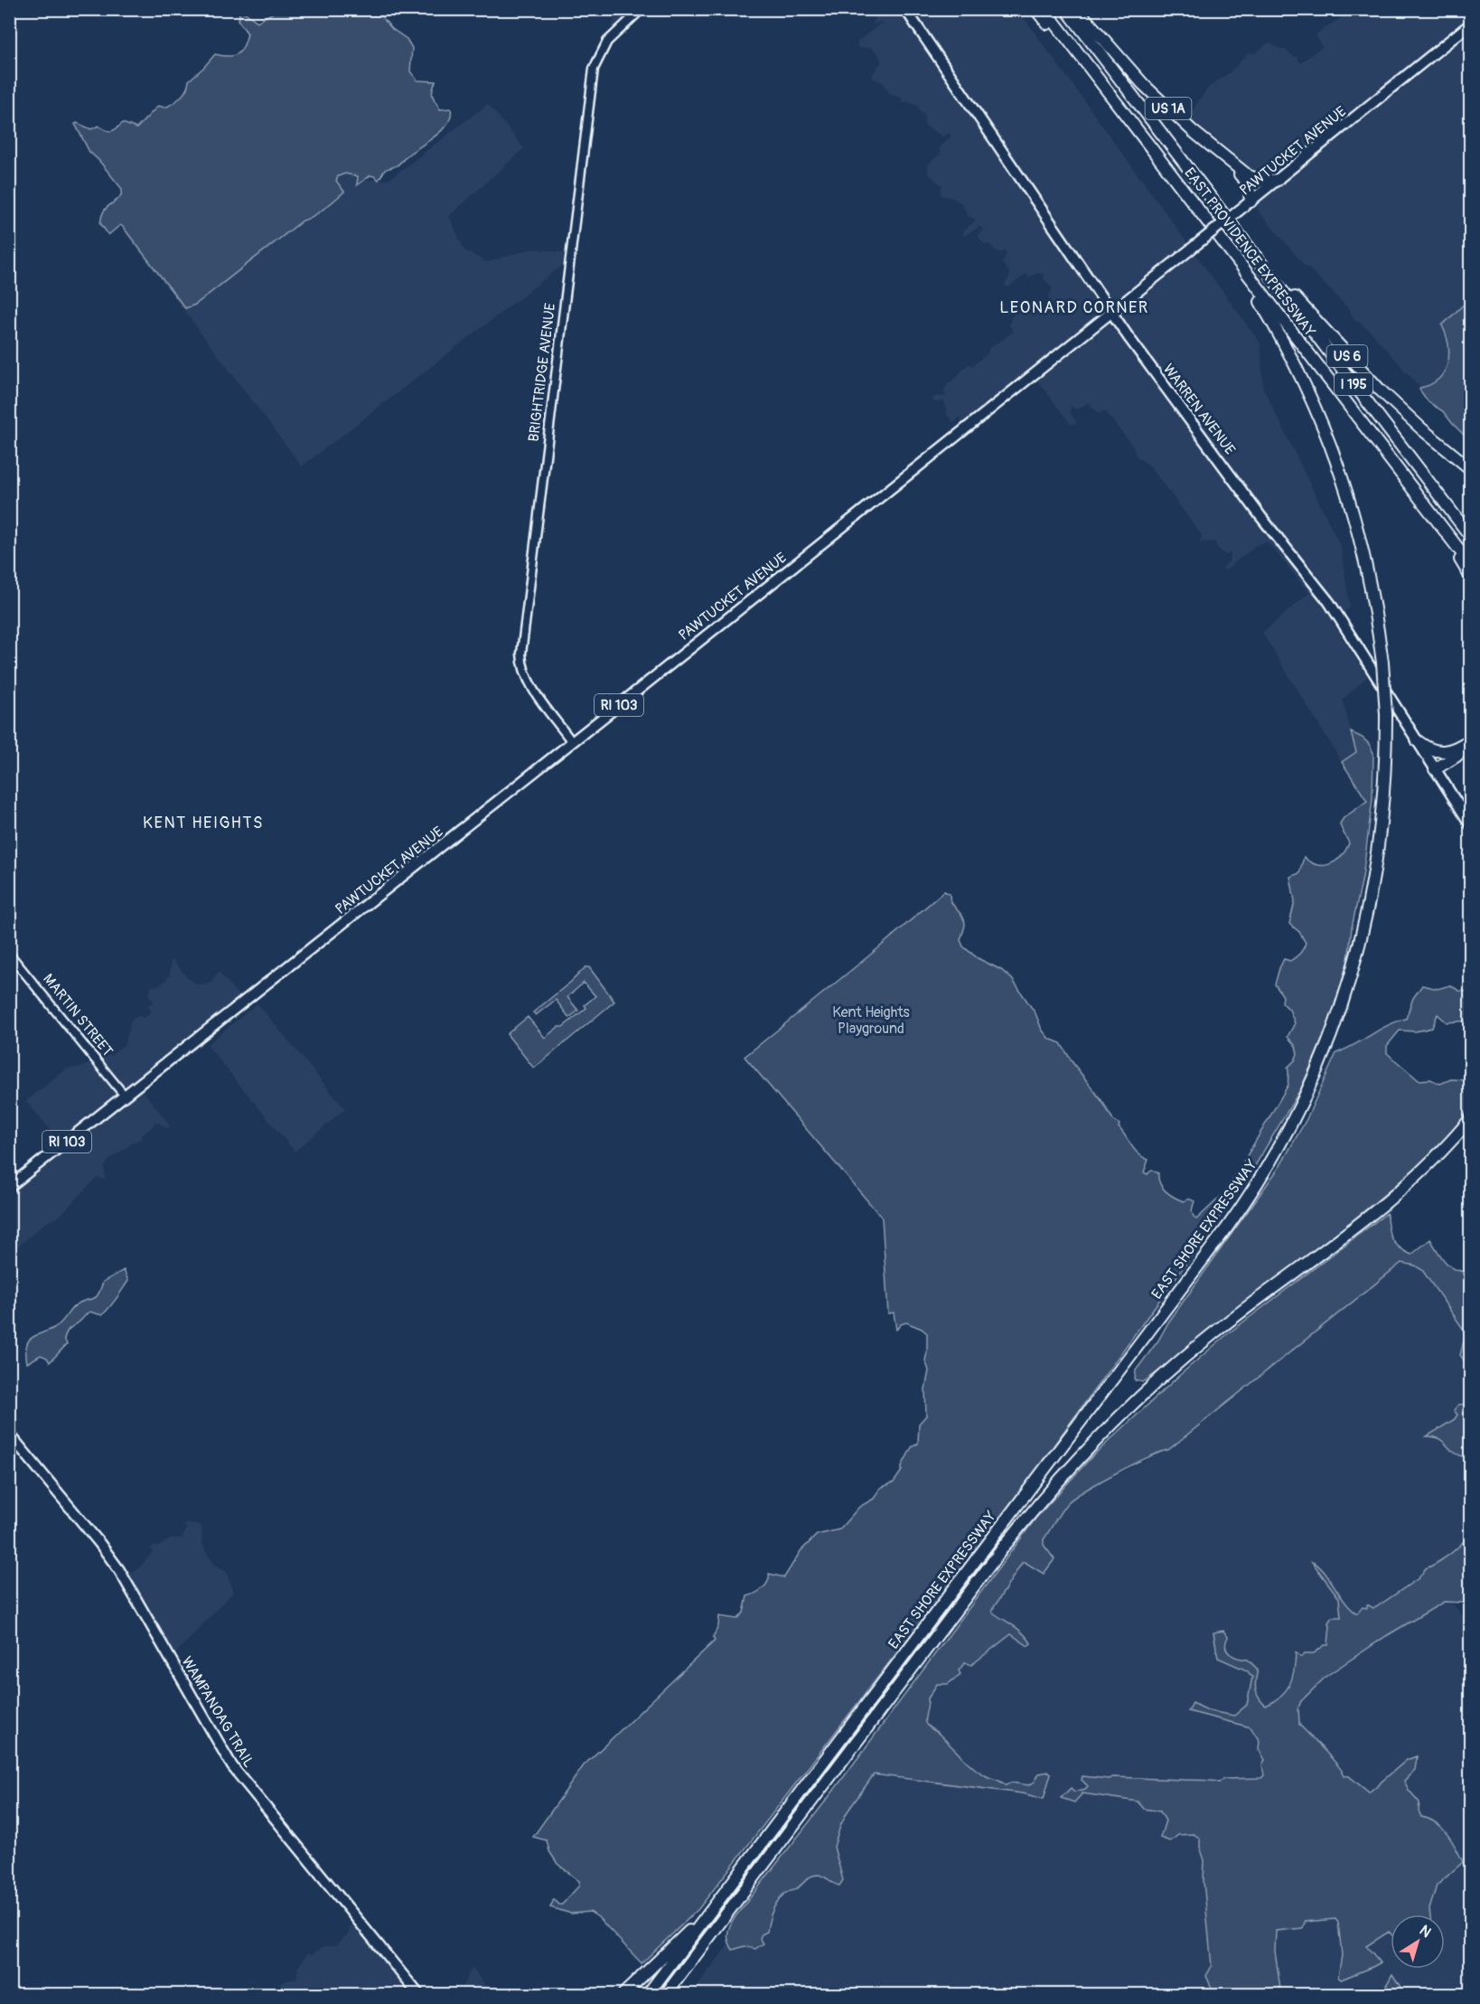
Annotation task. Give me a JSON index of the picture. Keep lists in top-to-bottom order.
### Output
{
  "streets": {
    "highway": [
      "US 1A",
      "EAST PROVIDENCE EXPRESSWAY",
      "US 6",
      "I 195",
      "EAST SHORE EXPRESSWAY"
    ],
    "main road": [
      "PAWTUCKET AVENUE",
      "WARREN AVENUE",
      "RI 103",
      "WAMPANOAG TRAIL"
    ],
    "street": ["BRIGHTRIDGE AVENUE", "MARTIN STREET"]
  },
  "crossings": [
    ["US 1A", "PAWTUCKET AVENUE"],
    ["PAWTUCKET AVENUE", "BRIGHTRIDGE AVENUE"],
    ["PAWTUCKET AVENUE", "WARREN AVENUE"],
    ["PAWTUCKET AVENUE", "MARTIN STREET"],
    ["EAST PROVIDENCE EXPRESSWAY", "US 6"],
    ["EAST PROVIDENCE EXPRESSWAY", "EAST SHORE EXPRESSWAY"]
  ],
  "districts": ["LEONARD CORNER", "KENT HEIGHTS"],
  "parks": ["Kent Heights Playground"],
  "north": "top right"
}
